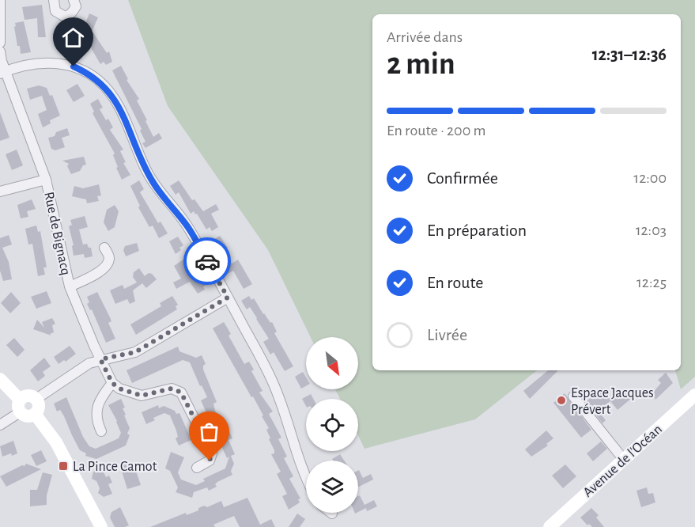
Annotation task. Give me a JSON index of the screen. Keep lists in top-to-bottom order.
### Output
{
  "streets": {
    "street": ["Rue de Bignacq", "Avenue de l'Océan"]
  },
  "places": {
    "other": ["Espace Jacques Prévert"],
    "transit": ["La Pince Camot"]
  },
  "north": "bottom right",
  "page": {
    "heading": ["2 min", "Arrivée dans", "12:31–12:36"],
    "bar": "En route · 200 m",
    "list": [
      ["Confirmée", "12:00"],
      ["En préparation", "12:03"],
      ["En route", "12:25"],
      "Livrée"
    ]
  }
}
